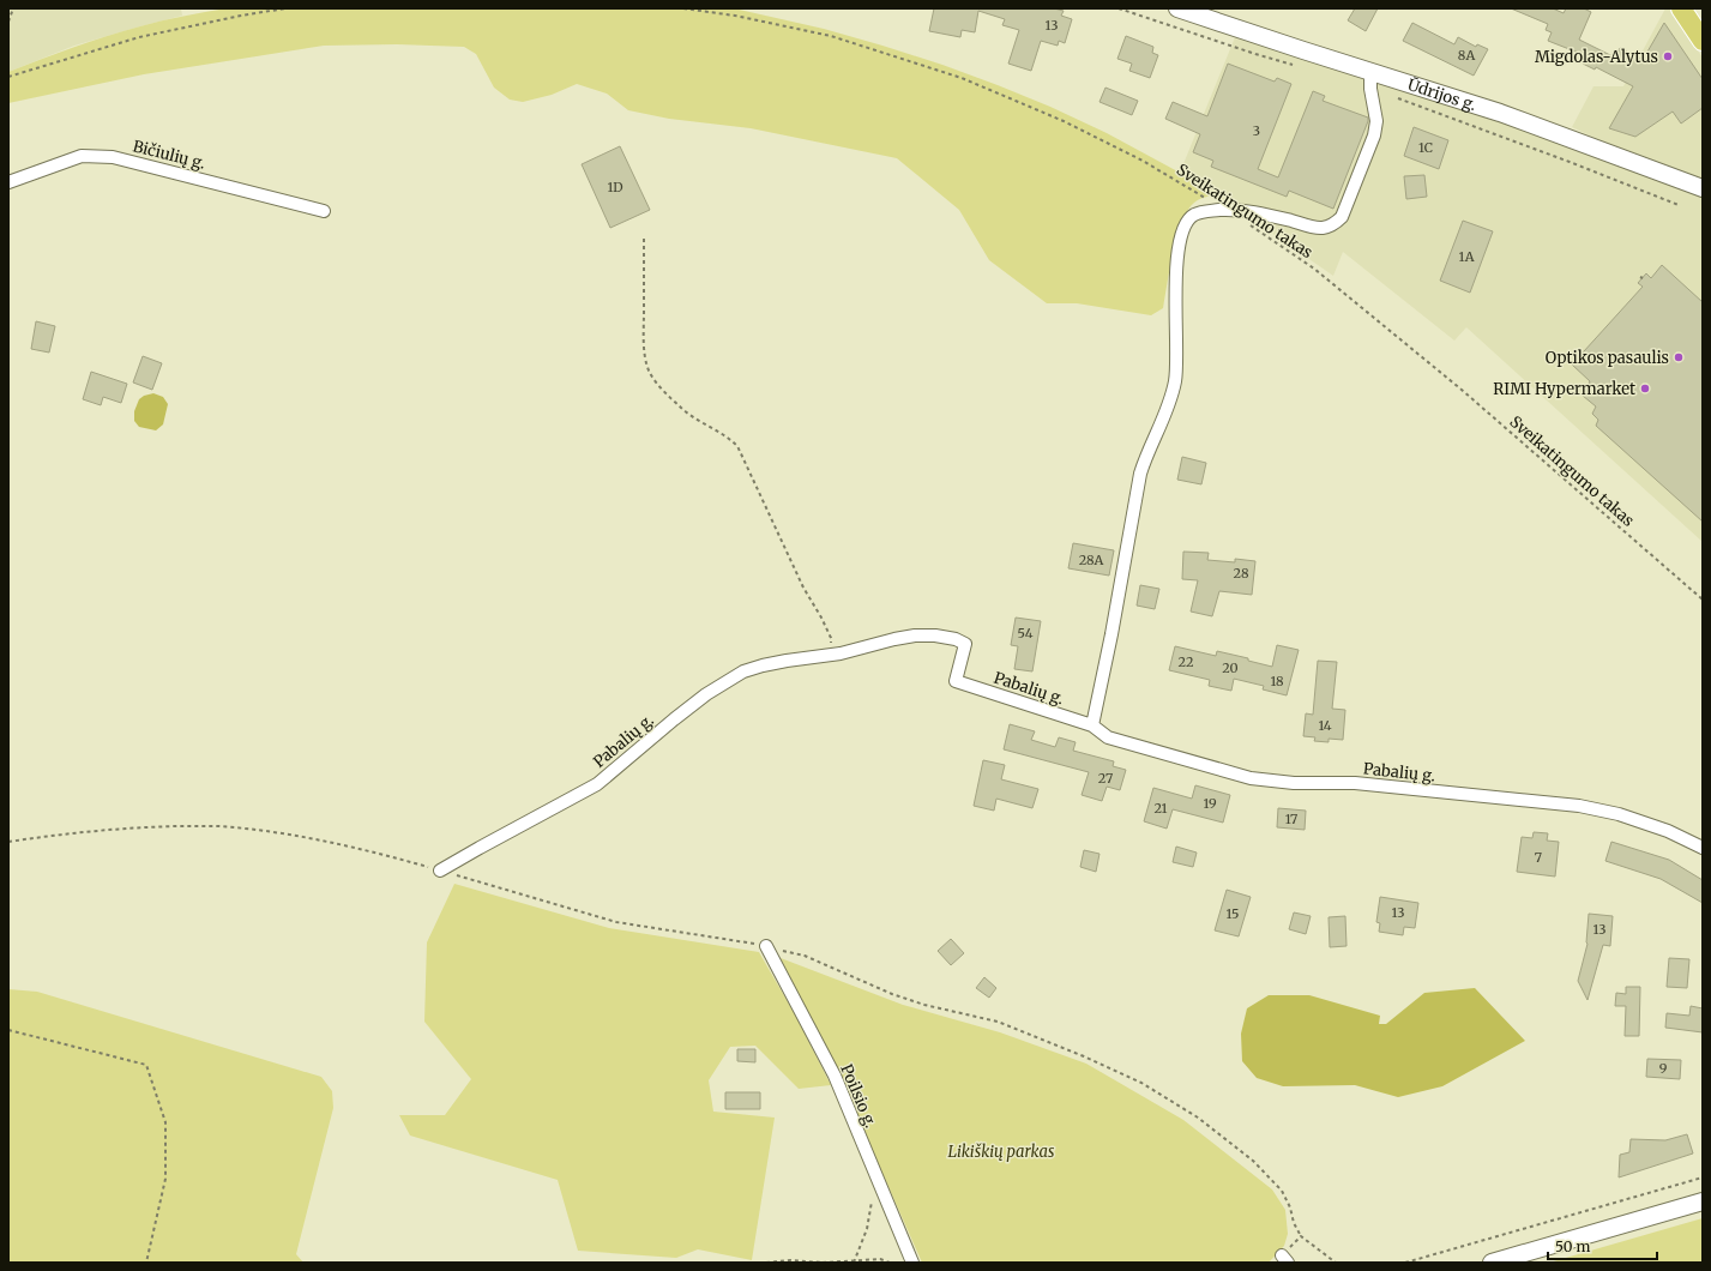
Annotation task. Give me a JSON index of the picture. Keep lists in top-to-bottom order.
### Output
{
  "streets": {
    "main road": ["Ūdrijos g."],
    "street": ["Bičiulių g.", "Pabalių g.", "Poilsio g."],
    "path": ["Sveikatingumo takas"]
  },
  "parks": ["Likiškių parkas"],
  "places": ["Migdolas-Alytus", "Optikos pasaulis", "RIMI Hypermarket"],
  "house_numbers": [
    "13",
    "8A",
    "3",
    "1C",
    "1D",
    "1A",
    "28A",
    "28",
    "54",
    "22",
    "20",
    "18",
    "14",
    "27",
    "19",
    "21",
    "17",
    "7",
    "13",
    "15",
    "13",
    "9"
  ],
  "scale_bar": "50 m"
}
